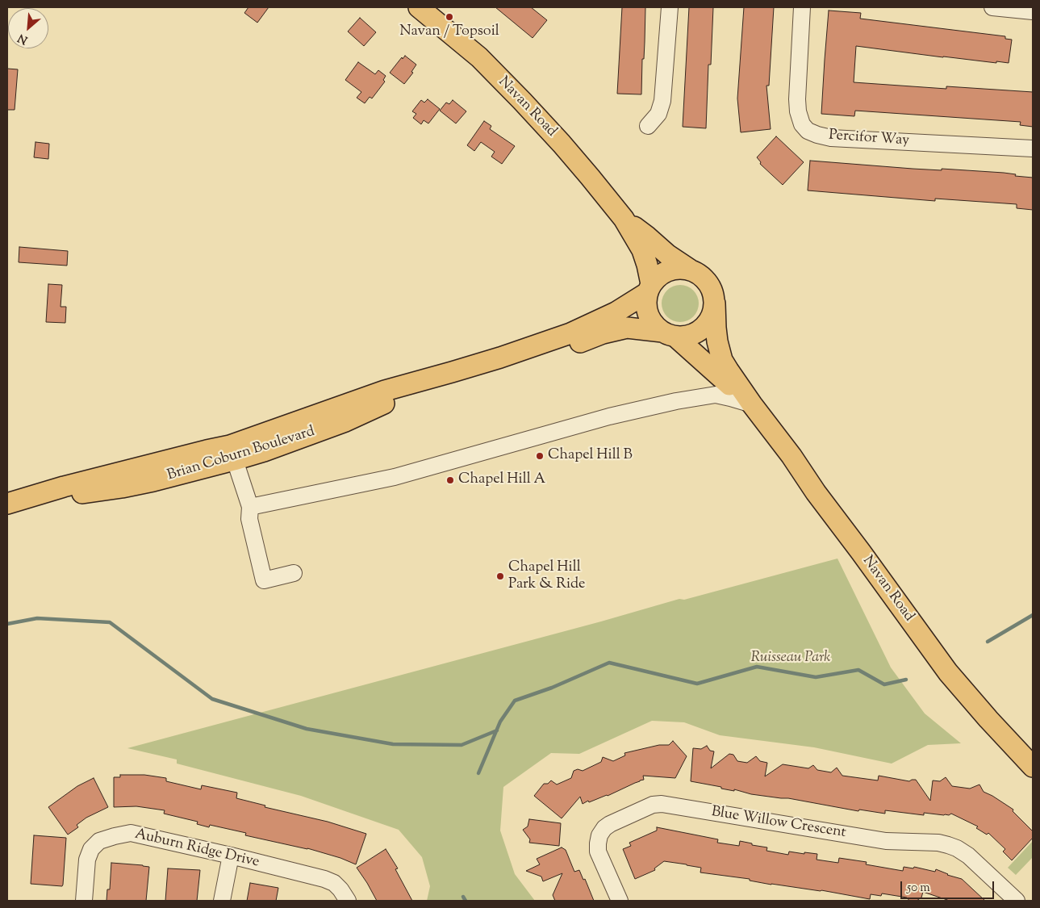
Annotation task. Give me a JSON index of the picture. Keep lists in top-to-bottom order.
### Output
{
  "streets": {
    "main road": ["Navan Road", "Brian Coburn Boulevard"],
    "street": ["Percifor Way", "Blue Willow Crescent", "Auburn Ridge Drive"]
  },
  "crossings": [
    ["Navan Road", "Brian Coburn Boulevard"]
  ],
  "parks": ["Ruisseau Park"],
  "places": [
    "Navan / Topsoil",
    "Chapel Hill B",
    "Chapel Hill A",
    "Chapel Hill Park & Ride"
  ],
  "scale_bar": "50 m",
  "north": "bottom left"
}
